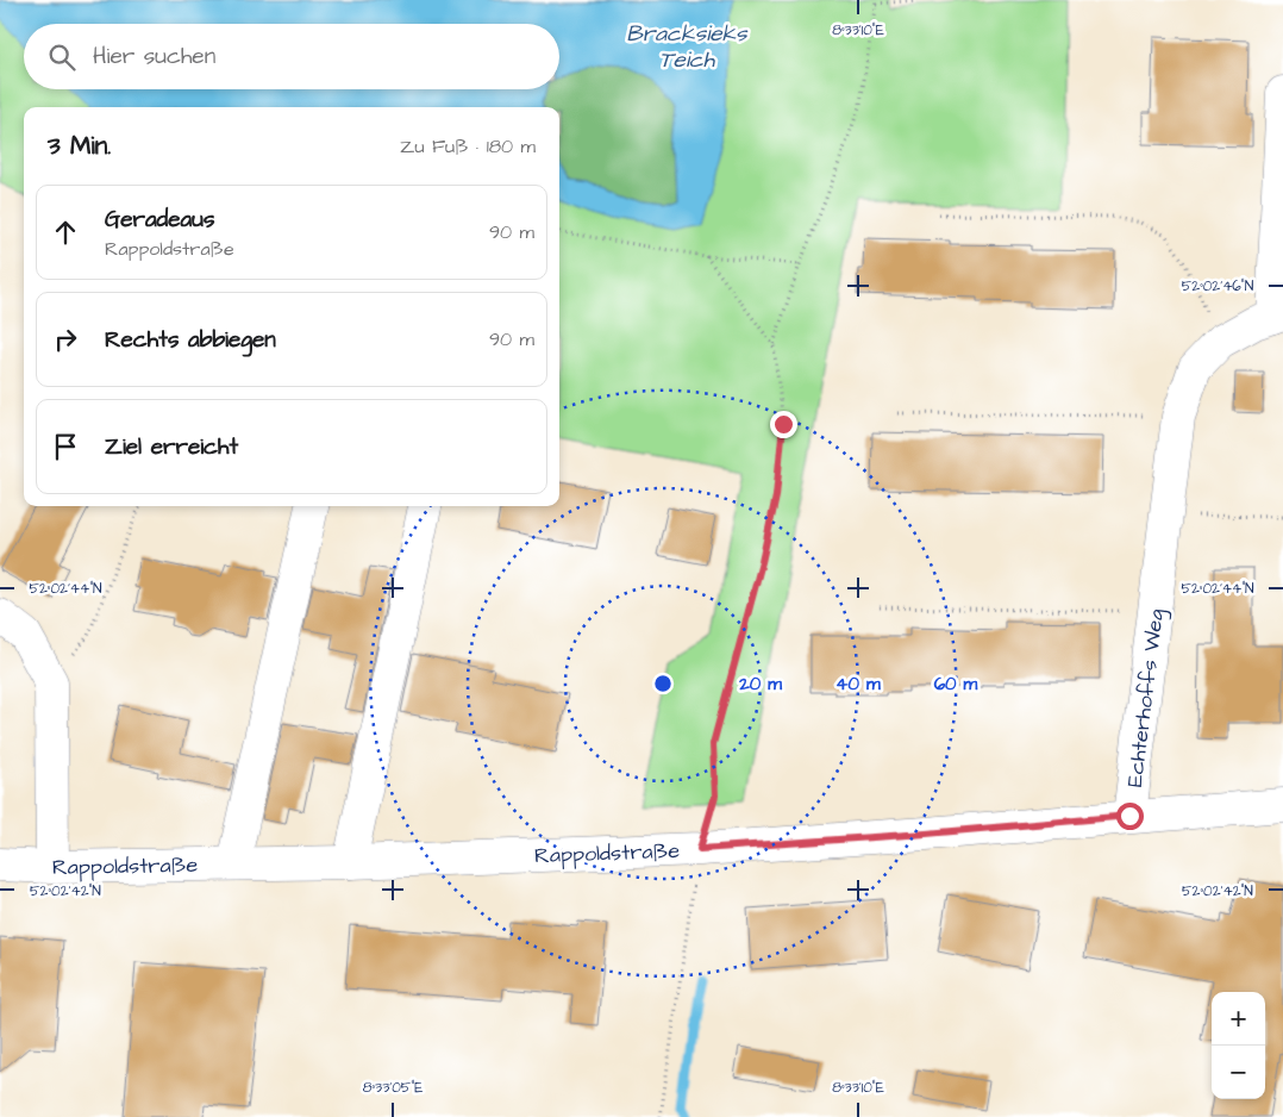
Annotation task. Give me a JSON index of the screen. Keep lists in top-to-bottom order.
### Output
{
  "streets": {
    "street": ["Echterhoffs Weg", "Rappoldstraße"]
  },
  "crossings": [
    ["Echterhoffs Weg", "Rappoldstraße"]
  ],
  "water": ["Bracksieks Teich"],
  "page": {
    "search": "Hier suchen",
    "heading": ["3 Min.", "Zu Fuß · 180 m"],
    "list": [
      ["Geradeaus", "Rappoldstraße", "90 m"],
      ["Rechts abbiegen", "90 m"],
      "Ziel erreicht"
    ],
    "map_buttons": ["+", "−"]
  },
  "coordinates": [
    "8°33'10\"E",
    "52°02'46\"N",
    "52°02'44\"N",
    "52°02'42\"N",
    "8°33'05\"E"
  ],
  "rings": ["20 m", "40 m", "60 m"]
}
